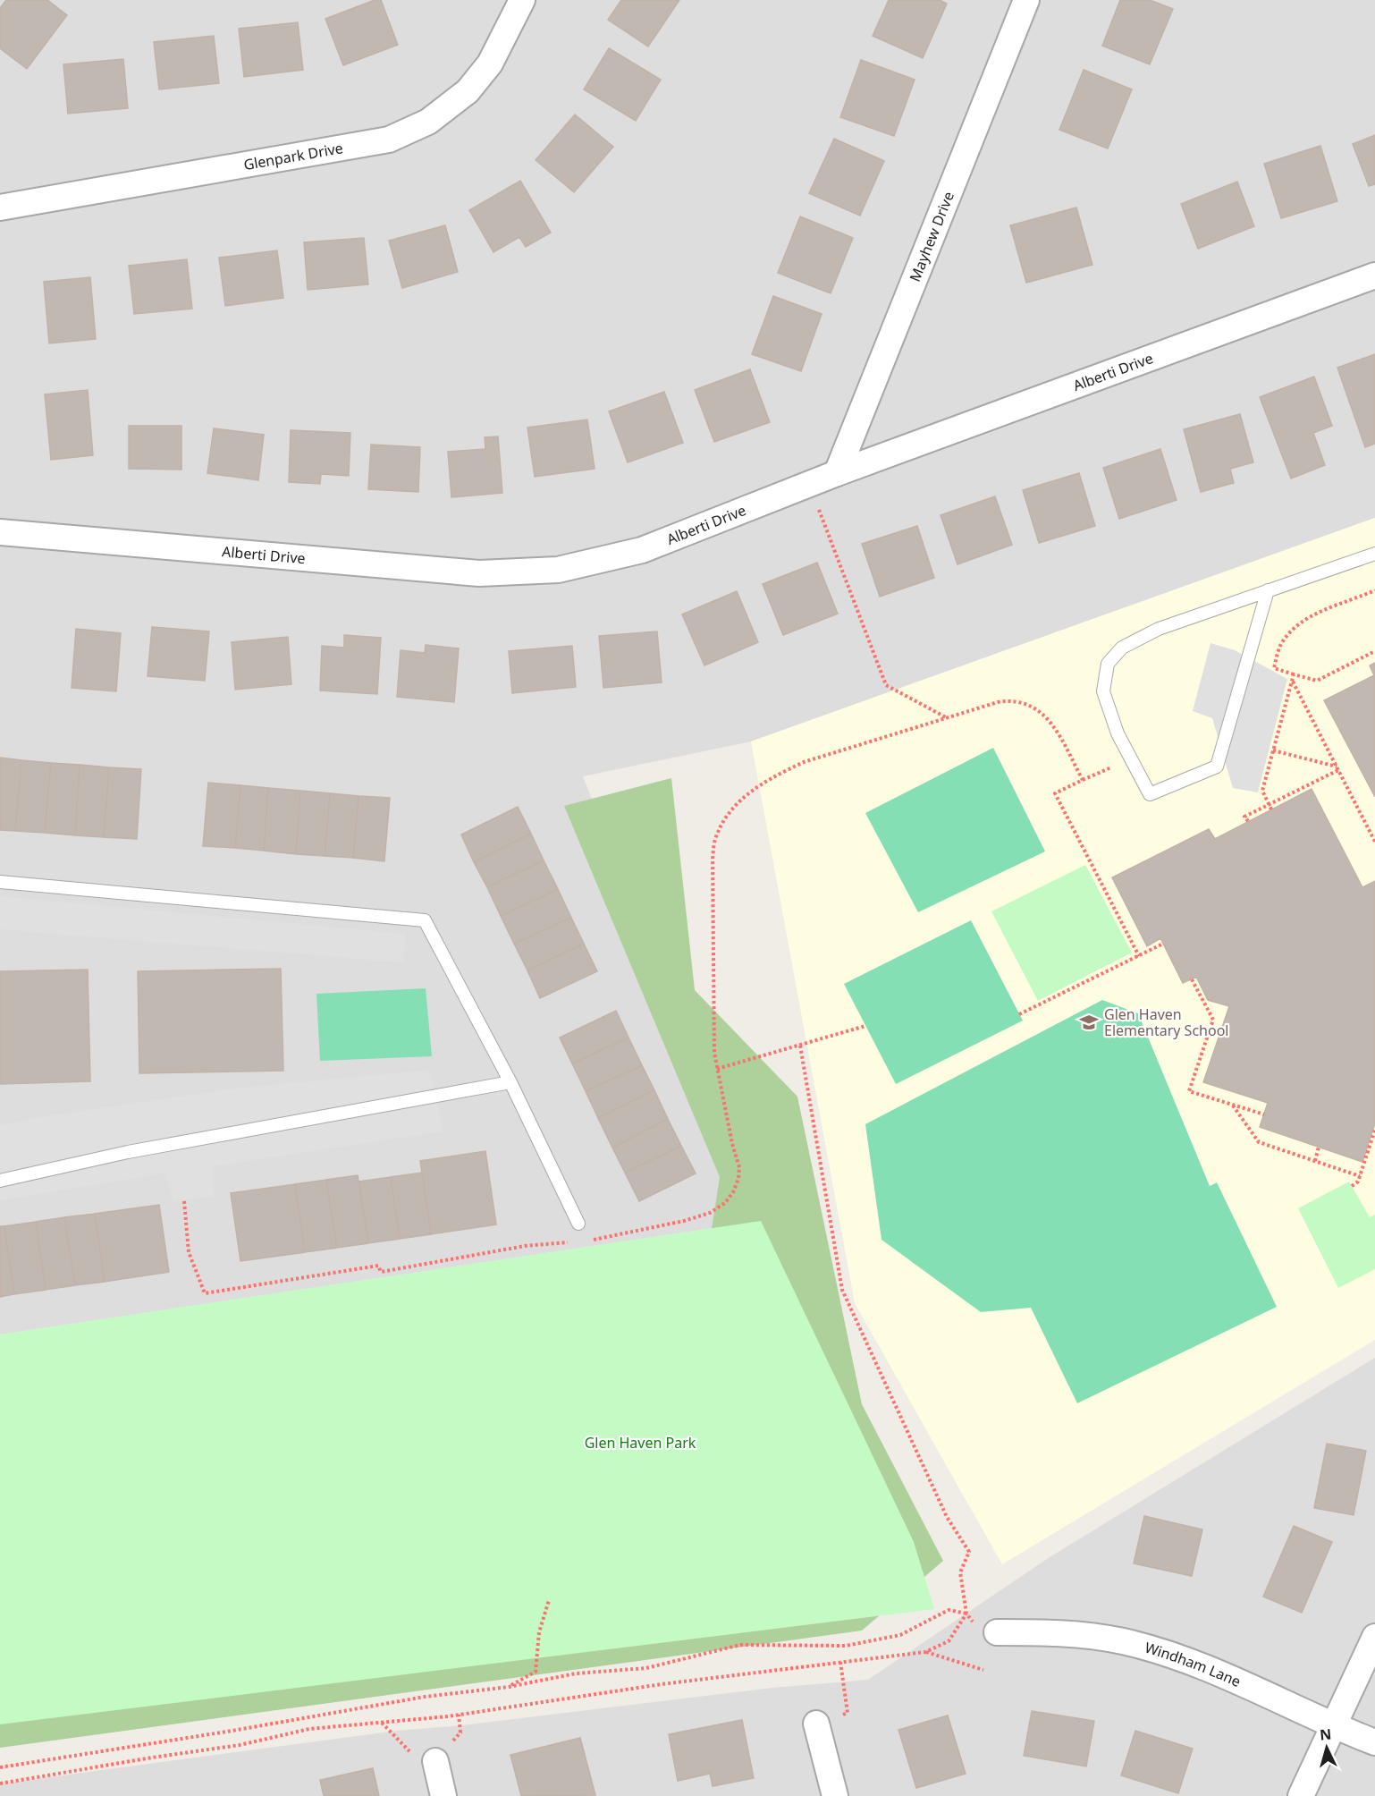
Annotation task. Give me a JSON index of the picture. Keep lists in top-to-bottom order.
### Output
{
  "streets": {
    "street": [
      "Glenpark Drive",
      "Mayhew Drive",
      "Alberti Drive",
      "Windham Lane"
    ]
  },
  "crossings": [
    ["Mayhew Drive", "Alberti Drive"]
  ],
  "parks": ["Glen Haven Park"],
  "places": {
    "school or university": ["Glen Haven Elementary School"]
  },
  "north": "top"
}
